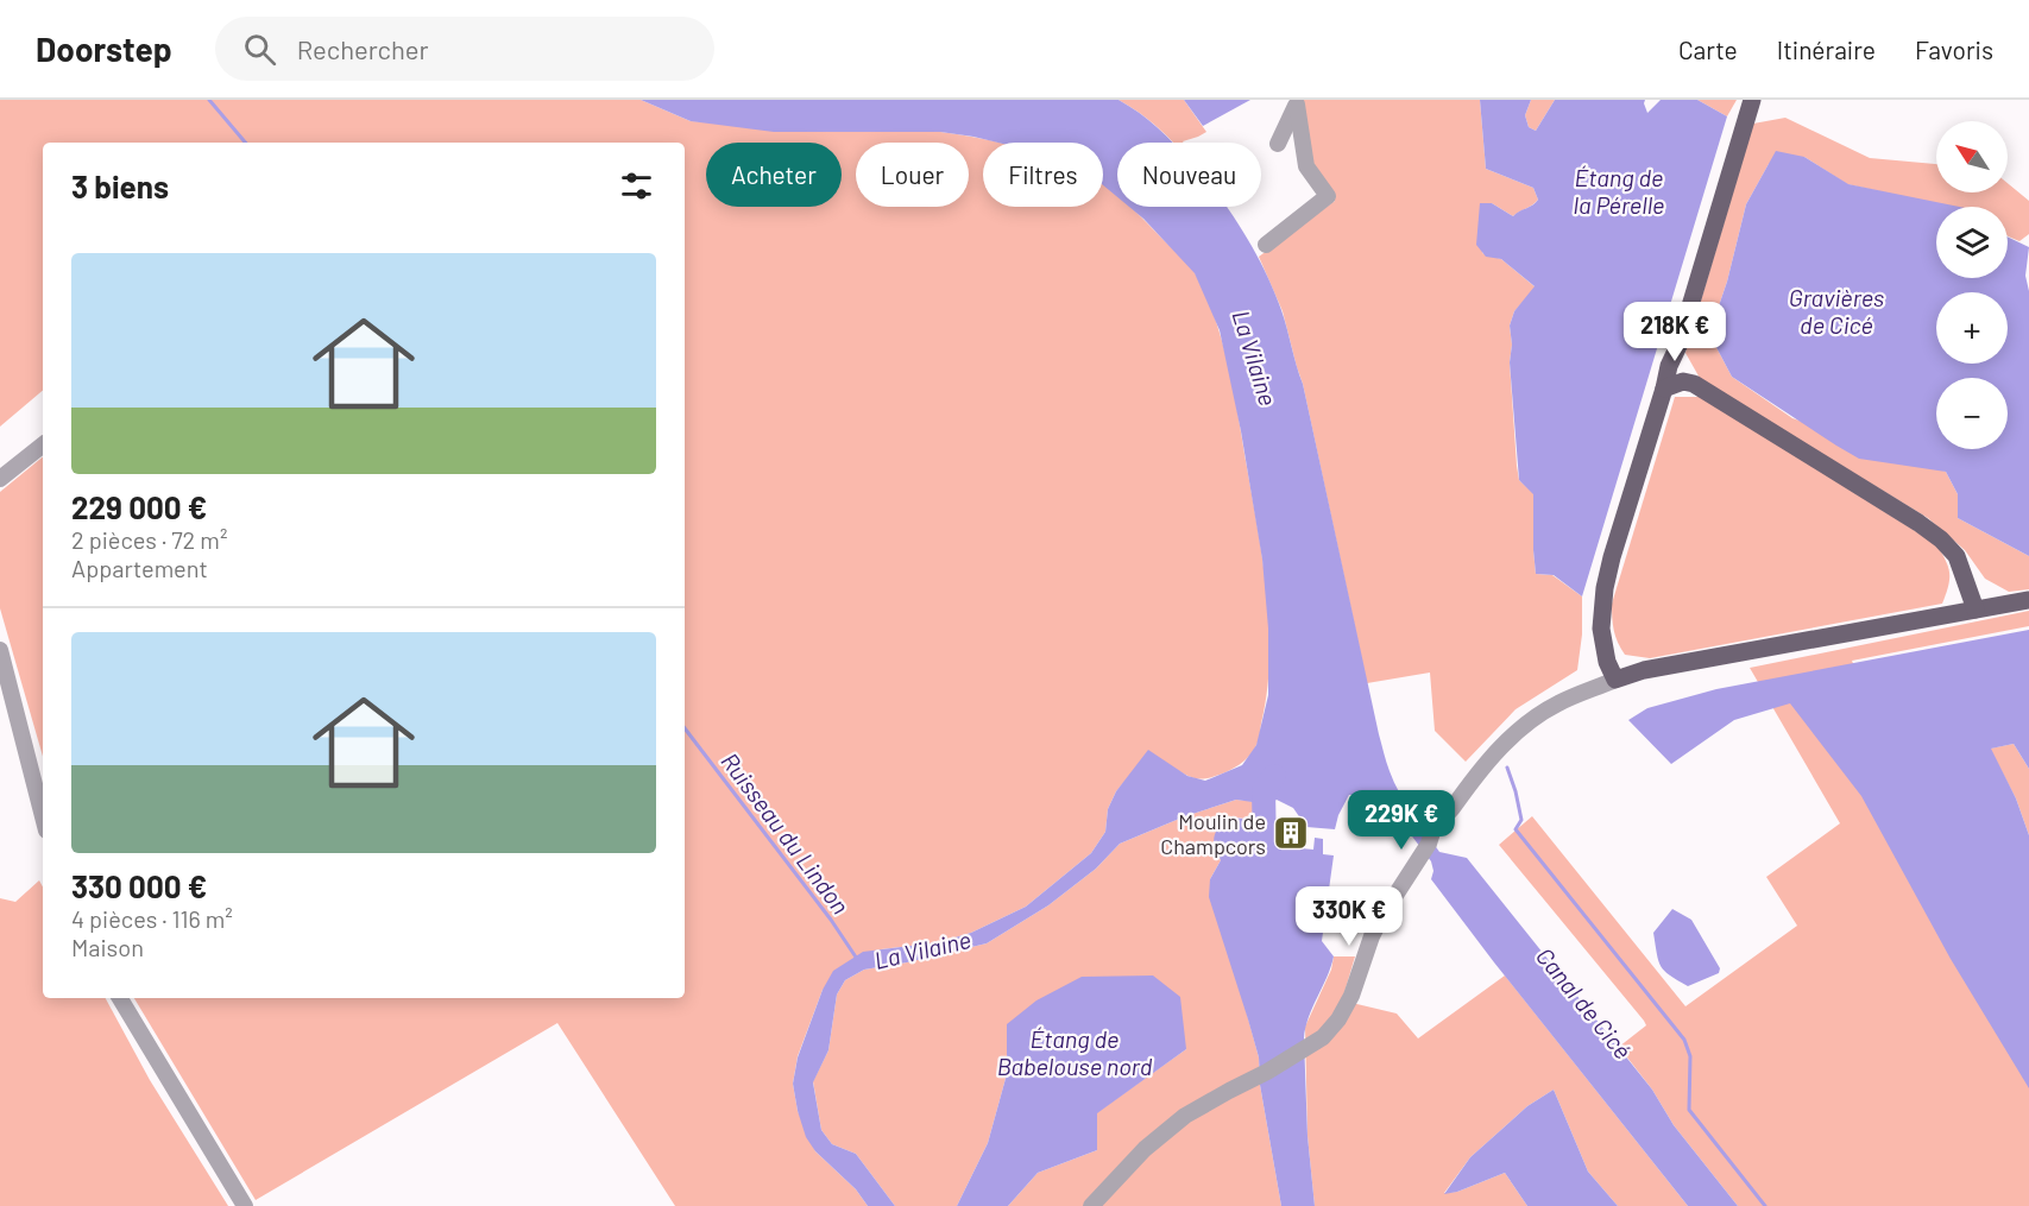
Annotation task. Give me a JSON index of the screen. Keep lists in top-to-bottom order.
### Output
{
  "water": [
    "Étang de la Pérelle",
    "Gravières de Cicé",
    "La Vilaine",
    "Ruisseau du Lindon",
    "Canal de Cicé",
    "Étang de Babelouse nord"
  ],
  "places": {
    "building": ["Moulin de Champcors"]
  },
  "north": "top left",
  "page": {
    "header": "Doorstep",
    "search": "Rechercher",
    "nav": ["Carte", "Itinéraire", "Favoris"],
    "map_buttons": ["+", "−"],
    "chip": [
      "Acheter",
      "Louer",
      "Filtres",
      "Nouveau"
    ],
    "heading": "3 biens",
    "list": [
      {
        "name": "229 000 €",
        "note": "2 pièces · 72 m² · Appartement"
      },
      {
        "name": "330 000 €",
        "note": "4 pièces · 116 m² · Maison"
      }
    ],
    "price": ["218K €", "229K €", "330K €"]
  }
}
